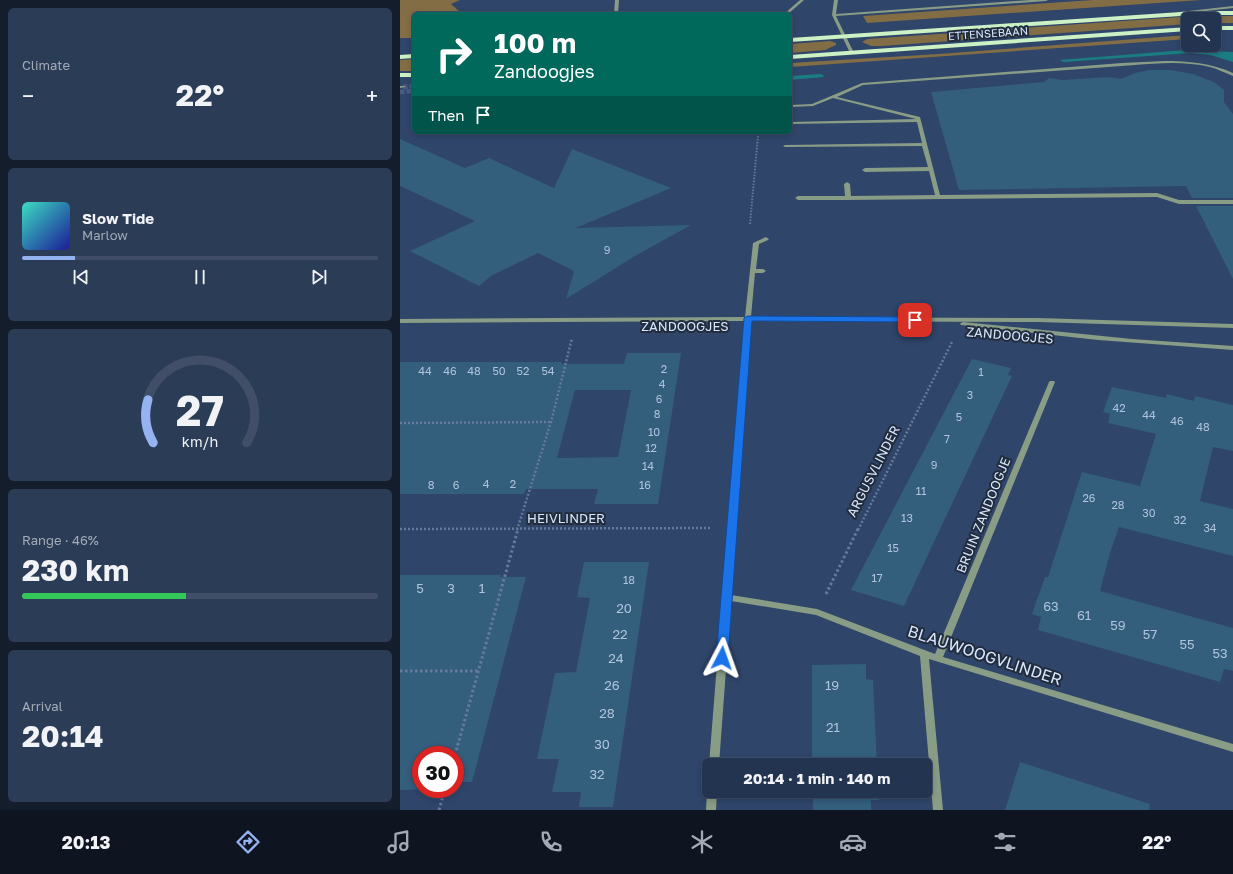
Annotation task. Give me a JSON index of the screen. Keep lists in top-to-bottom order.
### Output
{
  "streets": {
    "main road": ["ETTENSEBAAN"],
    "street": ["ZANDOOGJES", "BRUIN ZANDOOGJE", "BLAUWOOGVLINDER"],
    "path": ["ARGUSVLINDER", "HEIVLINDER"]
  },
  "crossings": [
    ["ZANDOOGJES", "ARGUSVLINDER"],
    ["ARGUSVLINDER", "BLAUWOOGVLINDER"],
    ["BRUIN ZANDOOGJE", "BLAUWOOGVLINDER"]
  ],
  "house_numbers": [
    "9",
    "2",
    "44",
    "46",
    "48",
    "50",
    "52",
    "54",
    "1",
    "4",
    "3",
    "6",
    "42",
    "8",
    "44",
    "5",
    "46",
    "48",
    "10",
    "7",
    "12",
    "9",
    "14",
    "4",
    "2",
    "8",
    "6",
    "16",
    "11",
    "26",
    "28",
    "30",
    "13",
    "32",
    "34",
    "15",
    "17",
    "18",
    "5",
    "3",
    "1",
    "63",
    "20",
    "61",
    "59",
    "22",
    "57",
    "55",
    "53",
    "24",
    "26",
    "19",
    "28",
    "21",
    "30",
    "32"
  ],
  "page": {
    "tile": [
      "Climate",
      ["Range · 46%", "230 km"],
      ["Arrival", "20:14"]
    ],
    "turn": ["100 m", "Zandoogjes"],
    "heat": ["−", "22°", "+"],
    "then": "Then",
    "song": ["Slow Tide", "Marlow"],
    "limit": "30",
    "trip": "20:14 · 1 min · 140 m",
    "tabs": ["20:13", "22°"],
    "gauge": ["27", "km/h"]
  }
}
